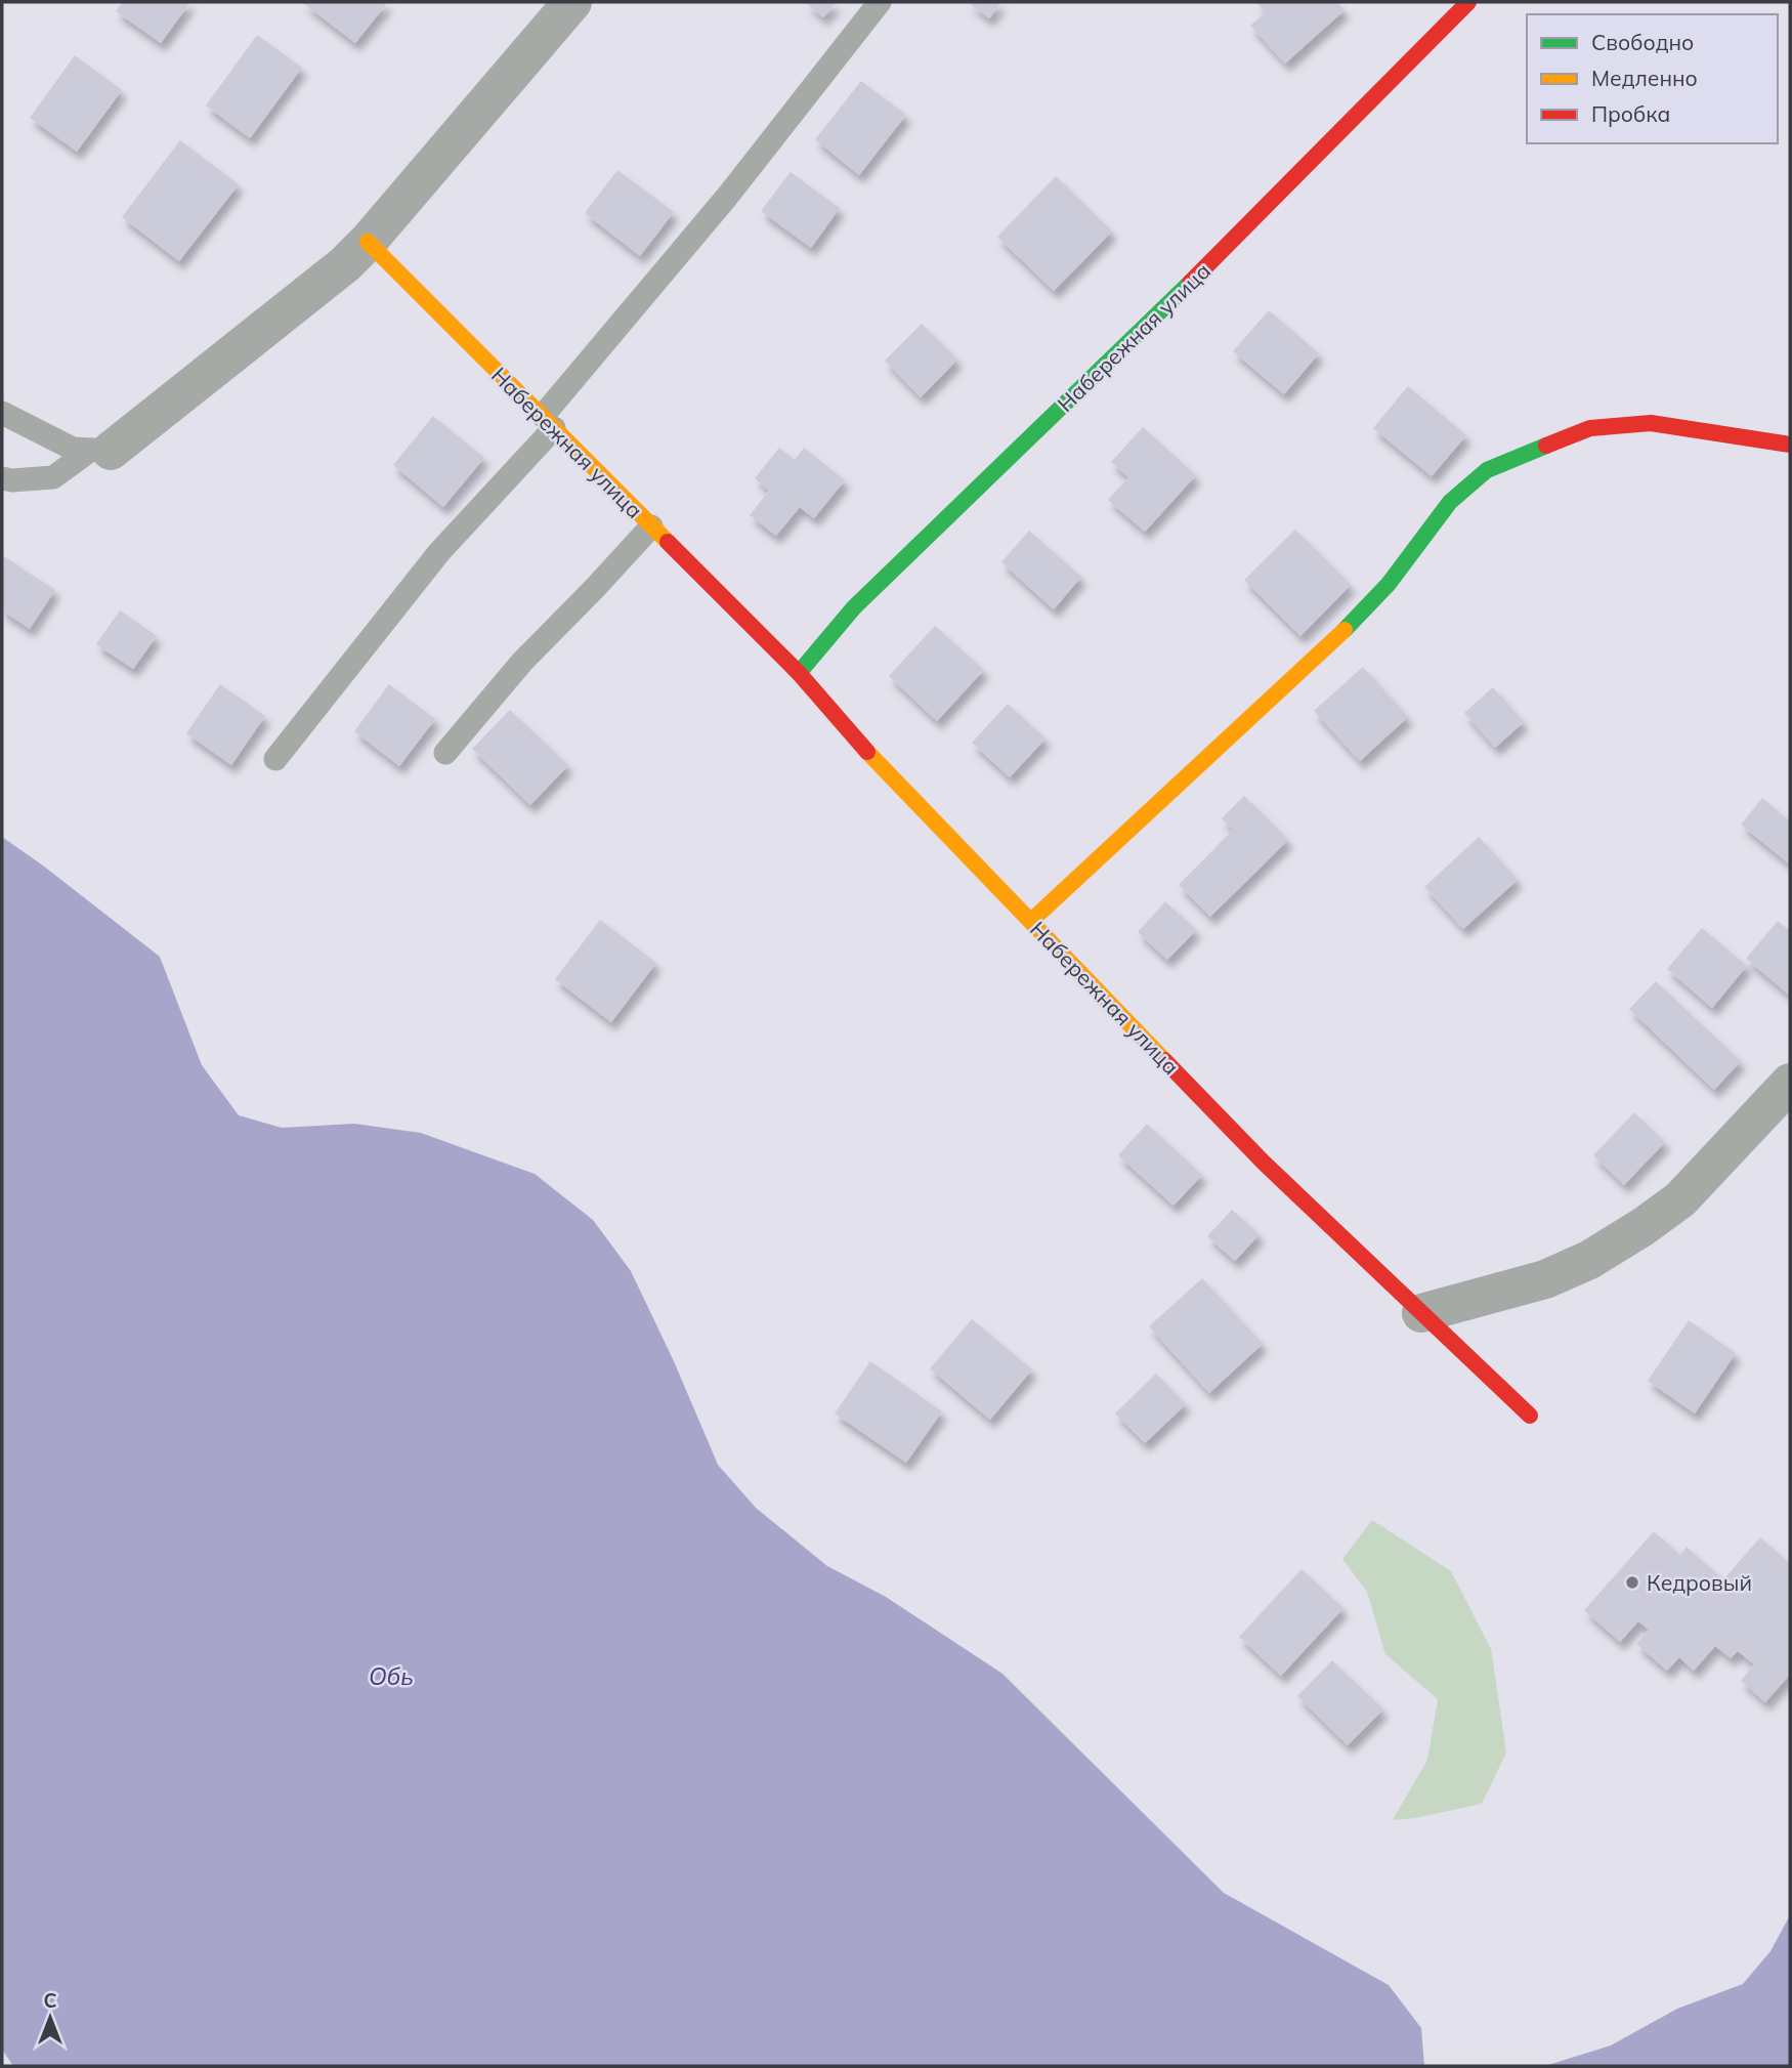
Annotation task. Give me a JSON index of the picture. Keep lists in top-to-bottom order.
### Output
{
  "streets": {
    "street": ["Набережная улица"]
  },
  "water": ["Обь"],
  "places": ["Кедровый"],
  "legend": ["Свободно", "Медленно", "Пробка"],
  "north": "top"
}
